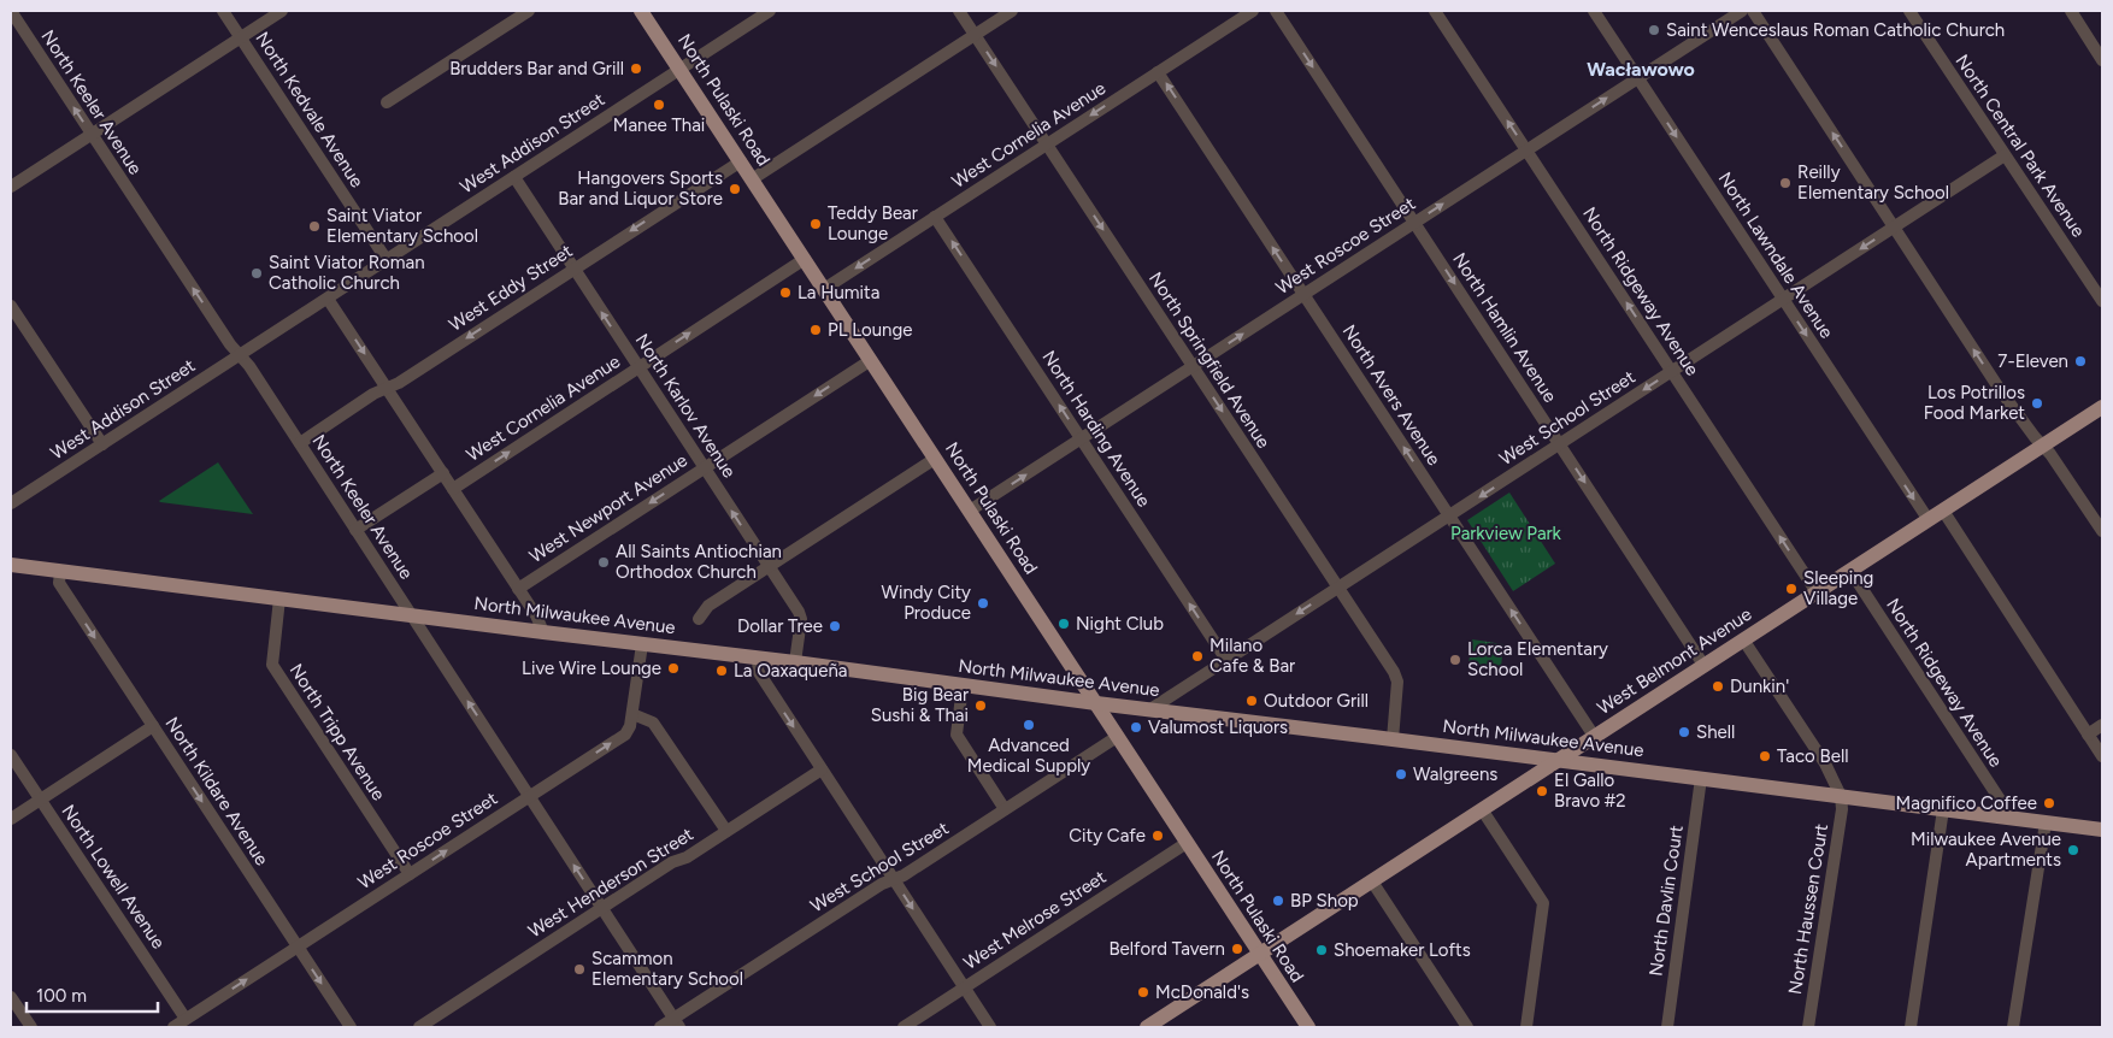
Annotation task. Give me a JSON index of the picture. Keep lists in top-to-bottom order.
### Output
{
  "streets": {
    "main road": ["North Pulaski Road", "North Milwaukee Avenue", "West Belmont Avenue"],
    "street": [
      "North Keeler Avenue",
      "North Kedvale Avenue",
      "West Cornelia Avenue",
      "West Addison Street",
      "North Central Park Avenue",
      "West Roscoe Street",
      "North Lawndale Avenue",
      "West Eddy Street",
      "North Ridgeway Avenue",
      "North Hamlin Avenue",
      "North Springfield Avenue",
      "North Avers Avenue",
      "North Karlov Avenue",
      "West School Street",
      "North Harding Avenue",
      "West Newport Avenue",
      "North Tripp Avenue",
      "North Kildare Avenue",
      "North Lowell Avenue",
      "West Henderson Street",
      "North Davlin Court",
      "North Haussen Court",
      "West Melrose Street"
    ]
  },
  "crossings": [
    ["North Pulaski Road", "West Cornelia Avenue"],
    ["North Pulaski Road", "West Addison Street"],
    ["North Pulaski Road", "West Roscoe Street"],
    ["North Pulaski Road", "West Eddy Street"],
    ["North Pulaski Road", "West School Street"],
    ["North Pulaski Road", "West Newport Avenue"],
    ["North Pulaski Road", "North Milwaukee Avenue"],
    ["North Pulaski Road", "West Belmont Avenue"],
    ["North Pulaski Road", "West Melrose Street"],
    ["North Keeler Avenue", "West Addison Street"],
    ["North Keeler Avenue", "West Roscoe Street"],
    ["North Keeler Avenue", "West Eddy Street"],
    ["North Keeler Avenue", "West School Street"],
    ["North Keeler Avenue", "North Milwaukee Avenue"],
    ["North Keeler Avenue", "West Henderson Street"],
    ["North Kedvale Avenue", "West Addison Street"],
    ["West Cornelia Avenue", "North Springfield Avenue"],
    ["West Cornelia Avenue", "North Avers Avenue"],
    ["West Cornelia Avenue", "North Karlov Avenue"],
    ["West Cornelia Avenue", "North Harding Avenue"],
    ["West Addison Street", "North Karlov Avenue"],
    ["North Central Park Avenue", "West School Street"],
    ["West Roscoe Street", "North Lawndale Avenue"],
    ["West Roscoe Street", "North Ridgeway Avenue"],
    ["West Roscoe Street", "North Hamlin Avenue"],
    ["West Roscoe Street", "North Springfield Avenue"],
    ["West Roscoe Street", "North Avers Avenue"],
    ["West Roscoe Street", "North Harding Avenue"],
    ["West Roscoe Street", "North Milwaukee Avenue"],
    ["West Roscoe Street", "North Tripp Avenue"],
    ["West Roscoe Street", "North Kildare Avenue"],
    ["West Roscoe Street", "North Lowell Avenue"],
    ["North Lawndale Avenue", "West School Street"],
    ["North Lawndale Avenue", "West Belmont Avenue"],
    ["West Eddy Street", "North Karlov Avenue"],
    ["North Ridgeway Avenue", "West School Street"],
    ["North Ridgeway Avenue", "North Milwaukee Avenue"],
    ["North Ridgeway Avenue", "West Belmont Avenue"],
    ["North Hamlin Avenue", "West School Street"],
    ["North Hamlin Avenue", "West Belmont Avenue"],
    ["North Springfield Avenue", "West School Street"],
    ["North Springfield Avenue", "North Milwaukee Avenue"],
    ["North Avers Avenue", "West School Street"],
    ["North Avers Avenue", "West Belmont Avenue"],
    ["North Karlov Avenue", "West Newport Avenue"],
    ["North Karlov Avenue", "North Milwaukee Avenue"],
    ["West School Street", "North Harding Avenue"],
    ["West School Street", "North Milwaukee Avenue"],
    ["North Milwaukee Avenue", "West Belmont Avenue"],
    ["North Milwaukee Avenue", "North Tripp Avenue"],
    ["North Milwaukee Avenue", "North Kildare Avenue"],
    ["North Milwaukee Avenue", "North Davlin Court"],
    ["North Milwaukee Avenue", "North Haussen Court"]
  ],
  "one_way": [
    "North Keeler Avenue",
    "West Roscoe Street",
    "North Lawndale Avenue",
    "West Eddy Street",
    "North Ridgeway Avenue",
    "North Hamlin Avenue",
    "North Springfield Avenue",
    "North Avers Avenue",
    "North Karlov Avenue",
    "North Harding Avenue",
    "West Newport Avenue",
    "North Kildare Avenue"
  ],
  "districts": ["Wacławowo"],
  "parks": ["Parkview Park"],
  "places": [
    "Saint Wenceslaus Roman Catholic Church",
    "Brudders Bar and Grill",
    "Manee Thai",
    "Reilly Elementary School",
    "Hangovers Sports Bar and Liquor Store",
    "Teddy Bear Lounge",
    "Saint Viator Elementary School",
    "Saint Viator Roman Catholic Church",
    "La Humita",
    "PL Lounge",
    "7-Eleven",
    "Los Potrillos Food Market",
    "All Saints Antiochian Orthodox Church",
    "Sleeping Village",
    "Windy City Produce",
    "Night Club",
    "Dollar Tree",
    "Milano Cafe & Bar",
    "Lorca Elementary School",
    "Live Wire Lounge",
    "La Oaxaqueña",
    "Dunkin'",
    "Outdoor Grill",
    "Big Bear Sushi & Thai",
    "Advanced Medical Supply",
    "Valumost Liquors",
    "Shell",
    "Taco Bell",
    "Walgreens",
    "El Gallo Bravo #2",
    "Magnifico Coffee",
    "City Cafe",
    "Milwaukee Avenue Apartments",
    "BP Shop",
    "Belford Tavern",
    "Shoemaker Lofts",
    "Scammon Elementary School",
    "McDonald's"
  ],
  "scale_bar": "100 m"
}
